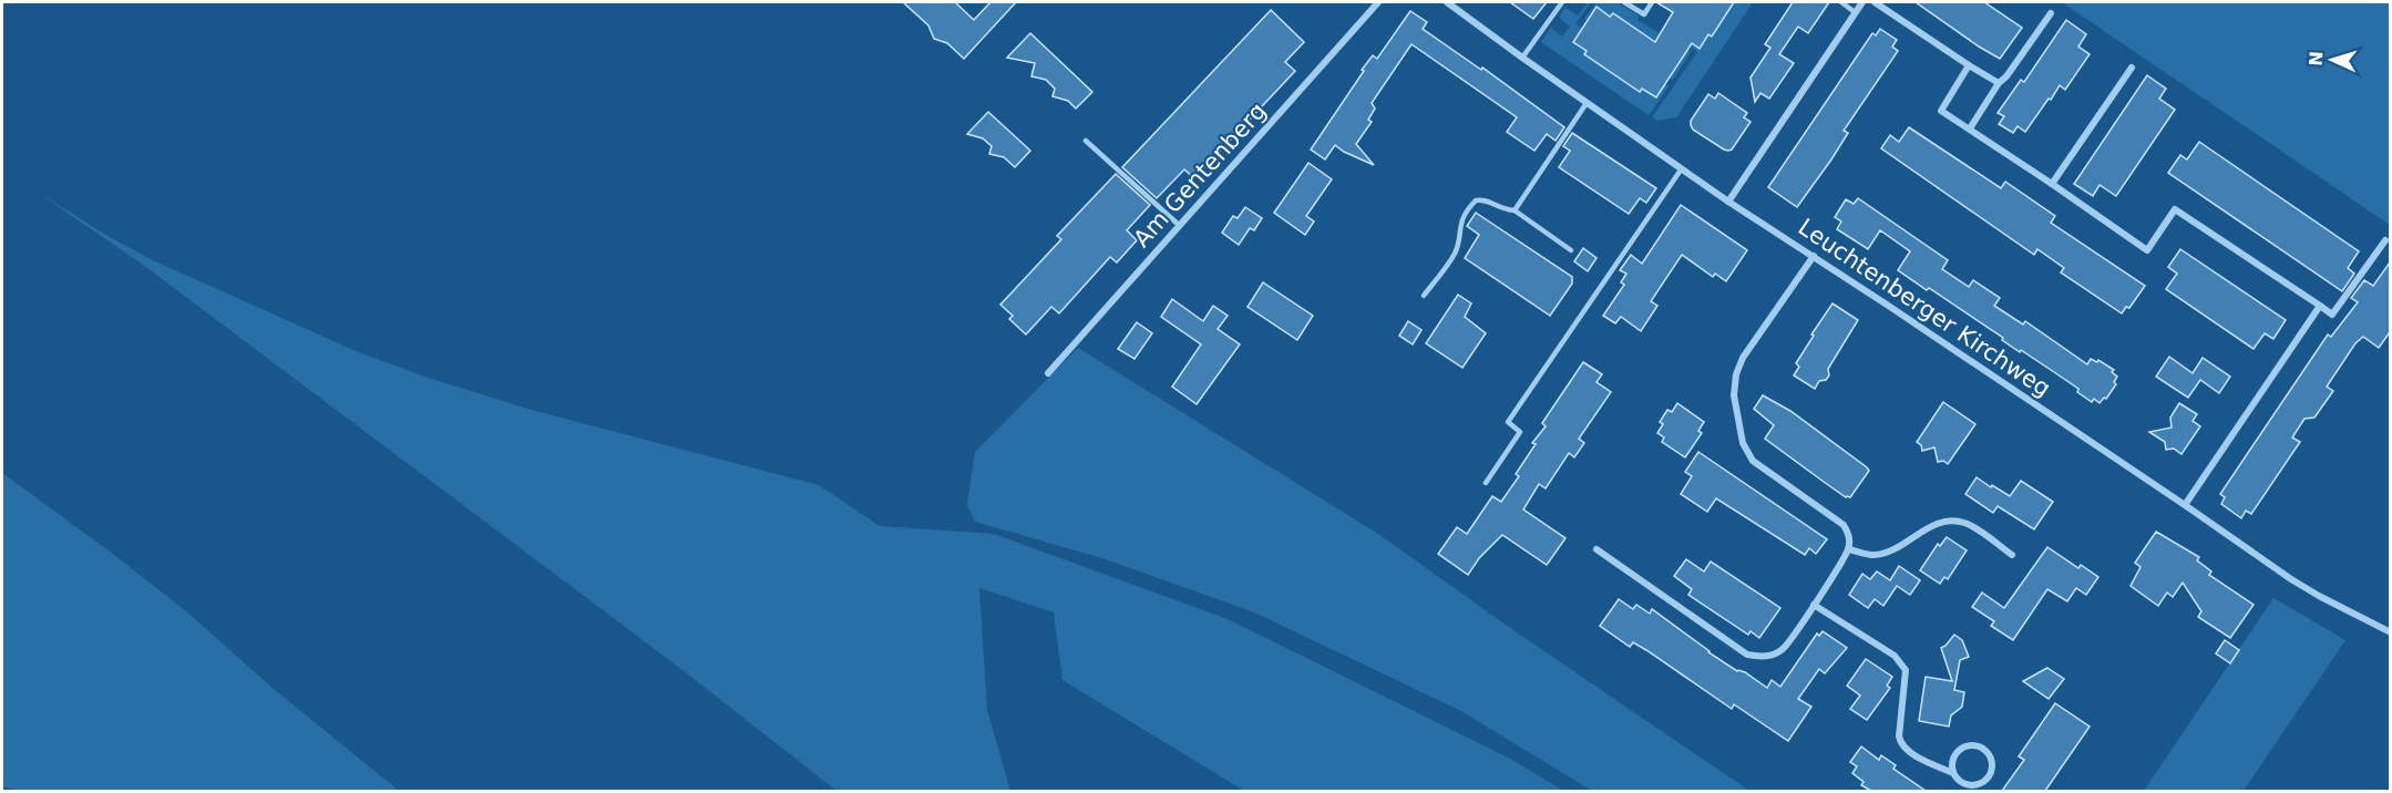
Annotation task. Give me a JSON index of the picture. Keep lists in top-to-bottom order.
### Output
{
  "streets": {
    "street": ["Am Gentenberg", "Leuchtenberger Kirchweg"]
  },
  "north": "left"
}
